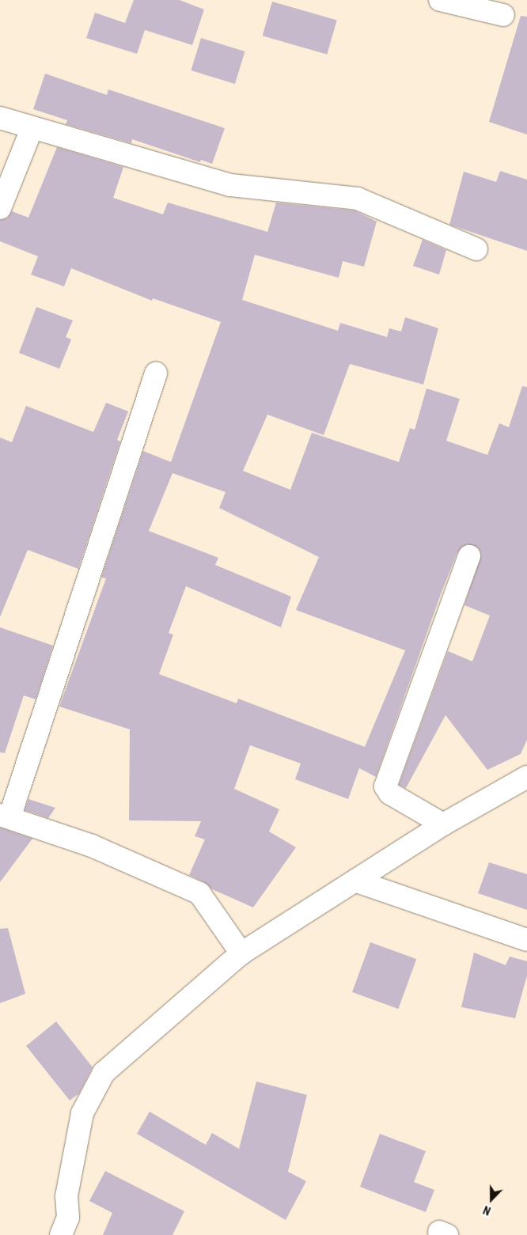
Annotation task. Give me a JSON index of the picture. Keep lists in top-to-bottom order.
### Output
{
  "north": "bottom"
}
